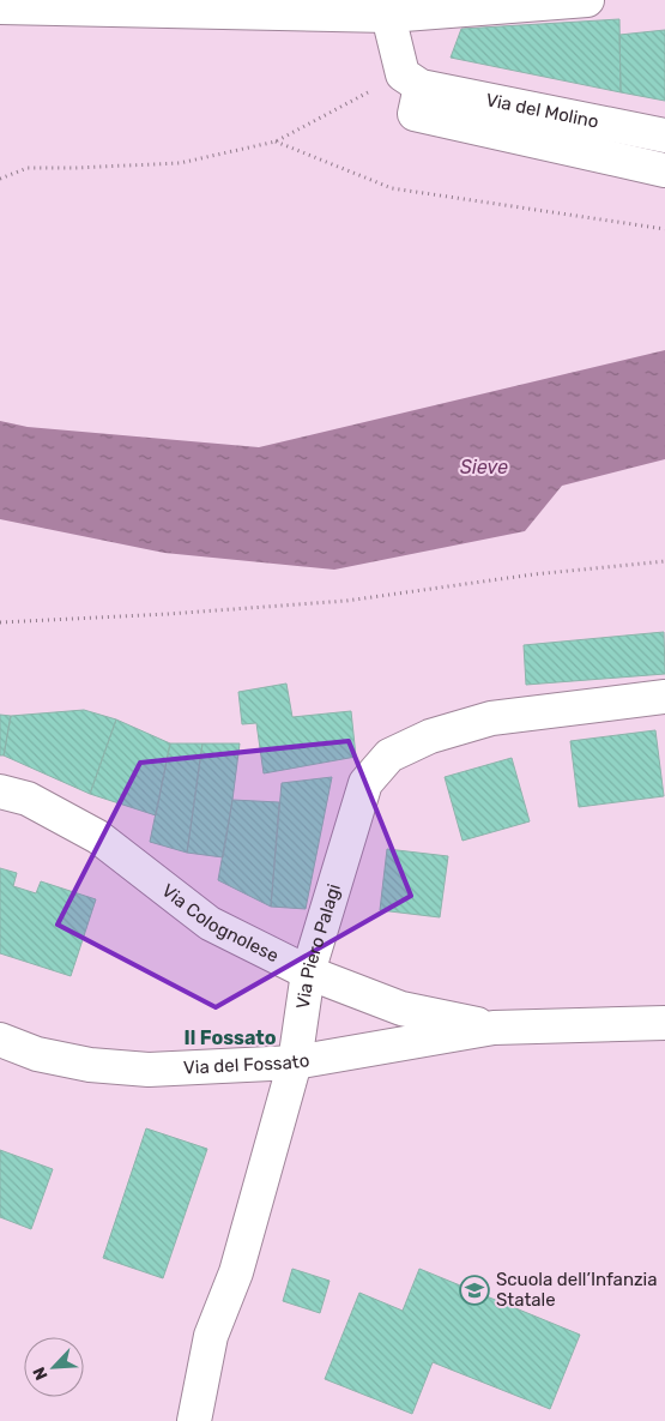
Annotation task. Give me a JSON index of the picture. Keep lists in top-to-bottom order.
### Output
{
  "streets": {
    "street": [
      "Via del Molino",
      "Via Colognolese",
      "Via Piero Palagi",
      "Via del Fossato"
    ]
  },
  "crossings": [
    ["Via Colognolese", "Via Piero Palagi"],
    ["Via Colognolese", "Via del Fossato"],
    ["Via Piero Palagi", "Via del Fossato"]
  ],
  "districts": ["Il Fossato"],
  "water": ["Sieve"],
  "places": {
    "school or university": ["Scuola dell’Infanzia Statale"]
  },
  "north": "bottom left"
}
